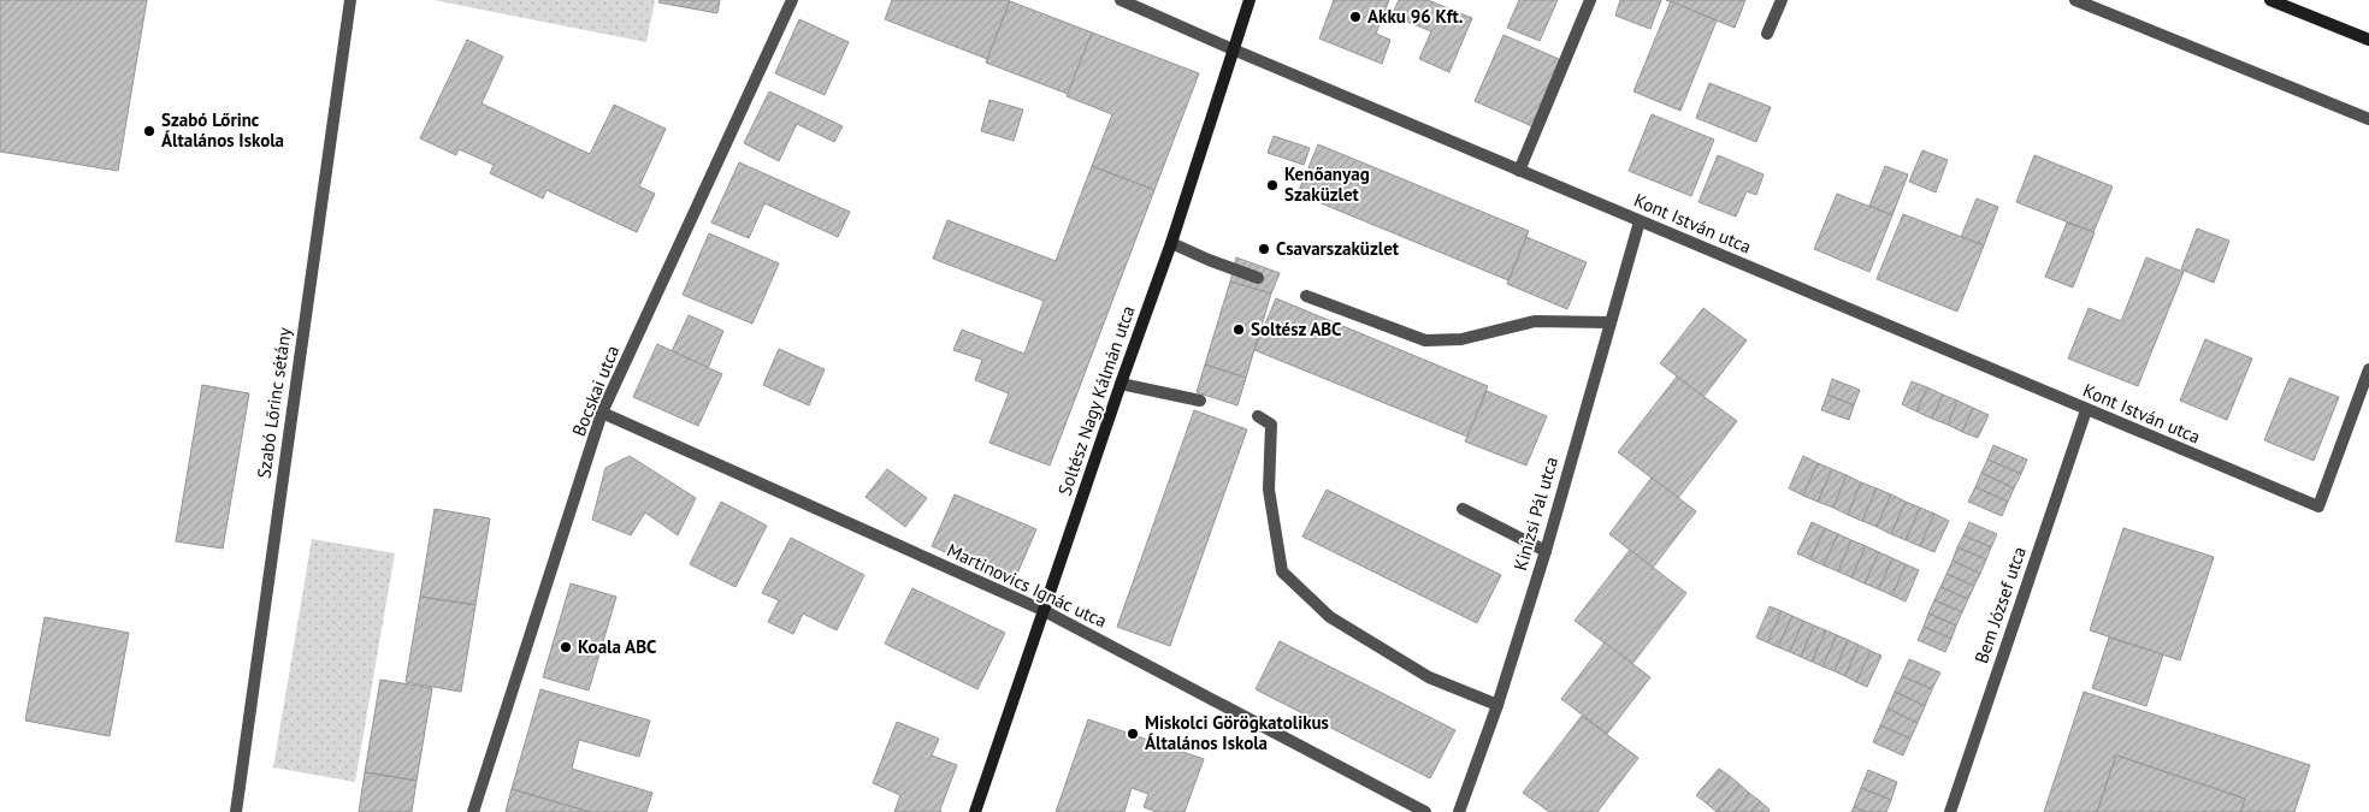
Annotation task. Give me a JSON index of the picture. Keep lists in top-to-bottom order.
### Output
{
  "streets": {
    "street": [
      "Kont István utca",
      "Bocskai utca",
      "Soltész Nagy Kálmán utca",
      "Szabó Lőrinc sétány",
      "Kinizsi Pál utca",
      "Martinovics Ignác utca",
      "Bem József utca"
    ]
  },
  "crossings": [
    ["Kont István utca", "Soltész Nagy Kálmán utca"],
    ["Kont István utca", "Kinizsi Pál utca"],
    ["Kont István utca", "Bem József utca"],
    ["Bocskai utca", "Martinovics Ignác utca"],
    ["Soltész Nagy Kálmán utca", "Martinovics Ignác utca"]
  ],
  "places": [
    "Akku 96 Kft.",
    "Szabó Lőrinc Általános Iskola",
    "Kenőanyag Szaküzlet",
    "Csavarszaküzlet",
    "Soltész ABC",
    "Koala ABC",
    "Miskolci Görögkatolikus Általános Iskola"
  ]
}
